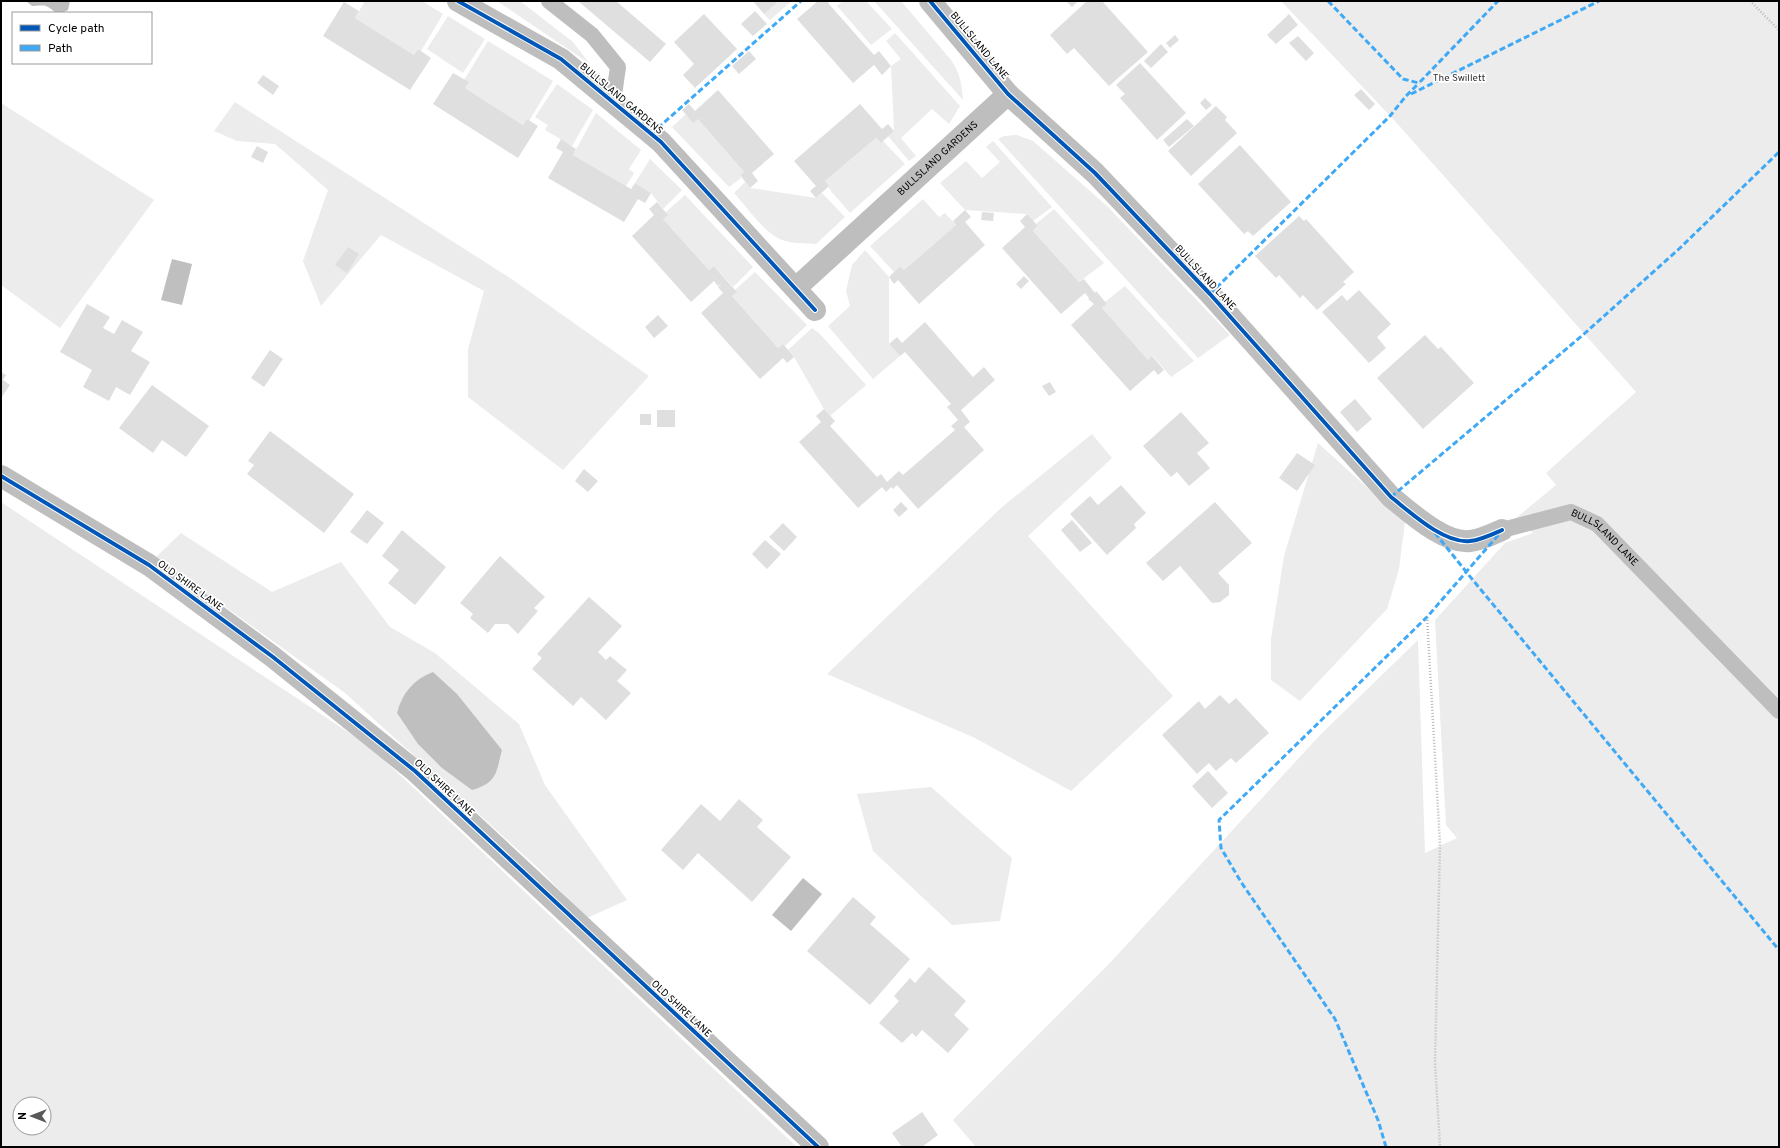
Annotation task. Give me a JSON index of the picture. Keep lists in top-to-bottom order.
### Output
{
  "streets": {
    "street": ["BULLSLAND LANE", "BULLSLAND GARDENS", "OLD SHIRE LANE"]
  },
  "crossings": [
    ["BULLSLAND LANE", "BULLSLAND GARDENS"]
  ],
  "parks": ["The Swillett"],
  "legend": ["Cycle path", "Path"],
  "north": "left"
}
